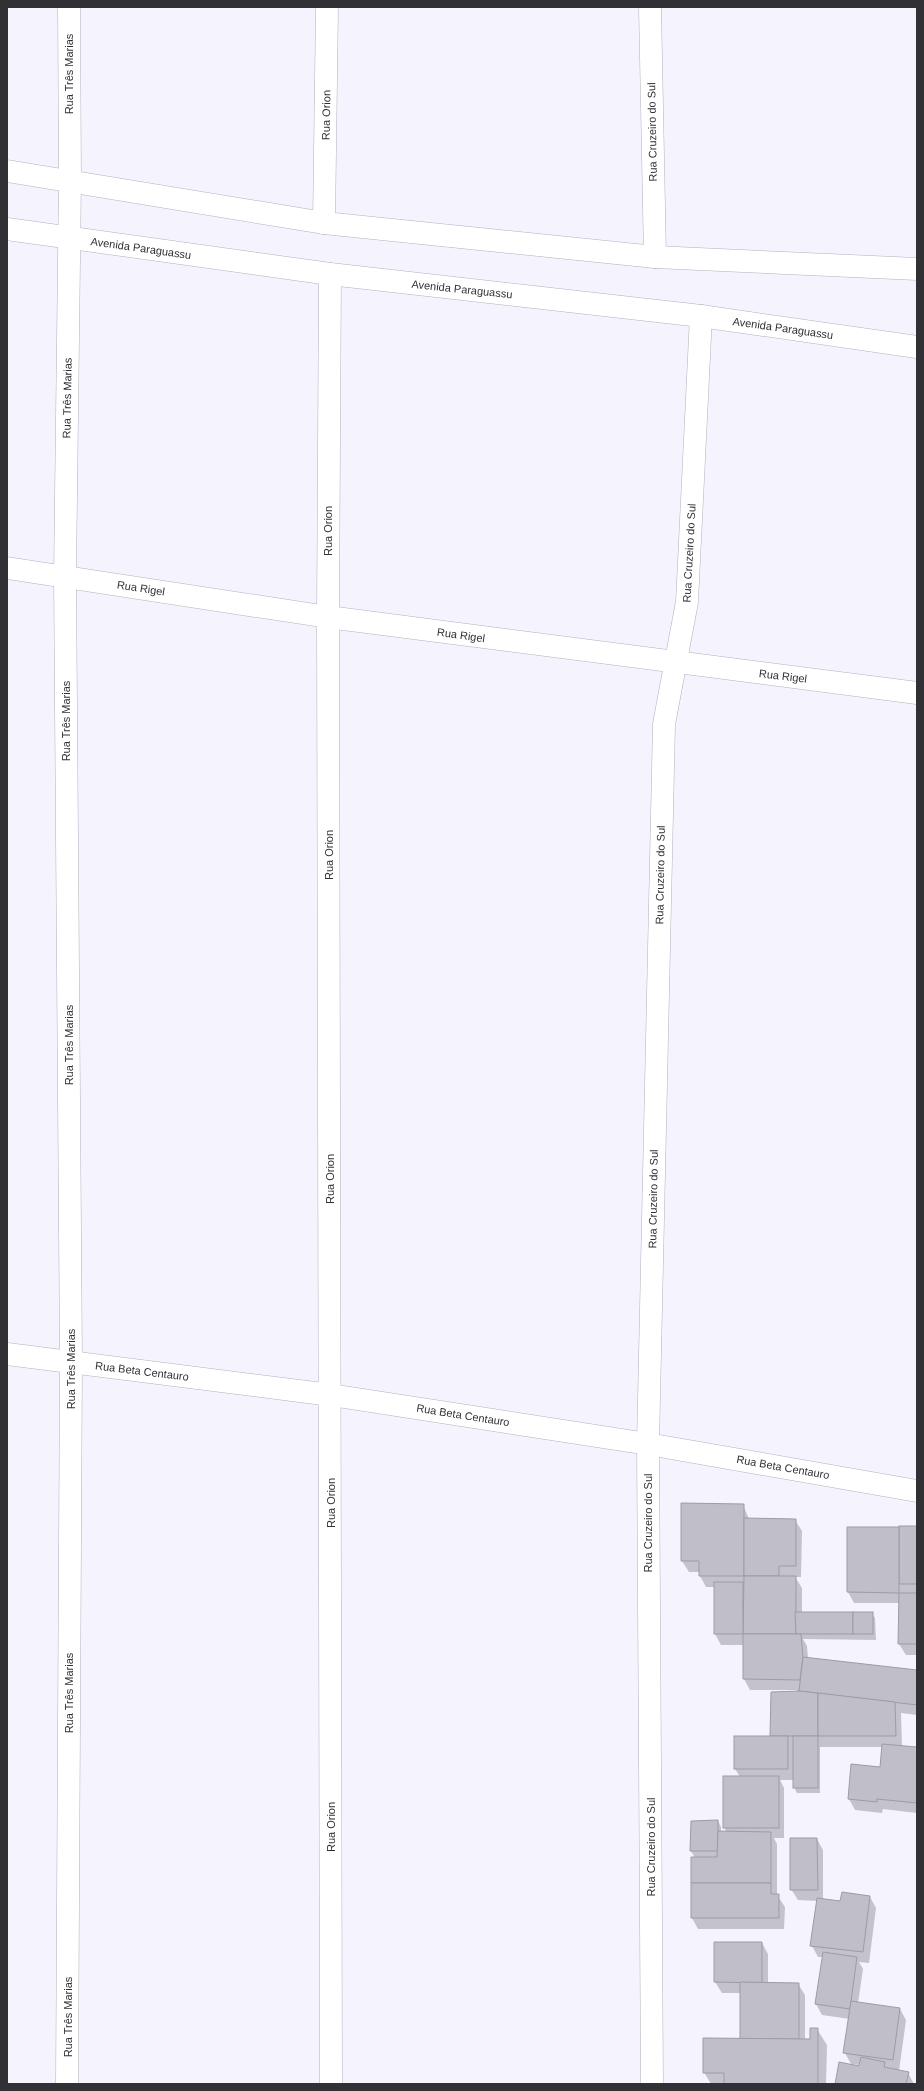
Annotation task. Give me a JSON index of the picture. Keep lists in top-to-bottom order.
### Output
{
  "streets": {
    "street": [
      "Rua Três Marias",
      "Rua Orion",
      "Rua Cruzeiro do Sul",
      "Avenida Paraguassu",
      "Rua Rigel",
      "Rua Beta Centauro"
    ]
  },
  "crossings": [
    ["Rua Três Marias", "Avenida Paraguassu"],
    ["Rua Três Marias", "Rua Rigel"],
    ["Rua Três Marias", "Rua Beta Centauro"],
    ["Rua Orion", "Avenida Paraguassu"],
    ["Rua Orion", "Rua Rigel"],
    ["Rua Orion", "Rua Beta Centauro"],
    ["Rua Cruzeiro do Sul", "Avenida Paraguassu"],
    ["Rua Cruzeiro do Sul", "Rua Rigel"],
    ["Rua Cruzeiro do Sul", "Rua Beta Centauro"]
  ]
}
